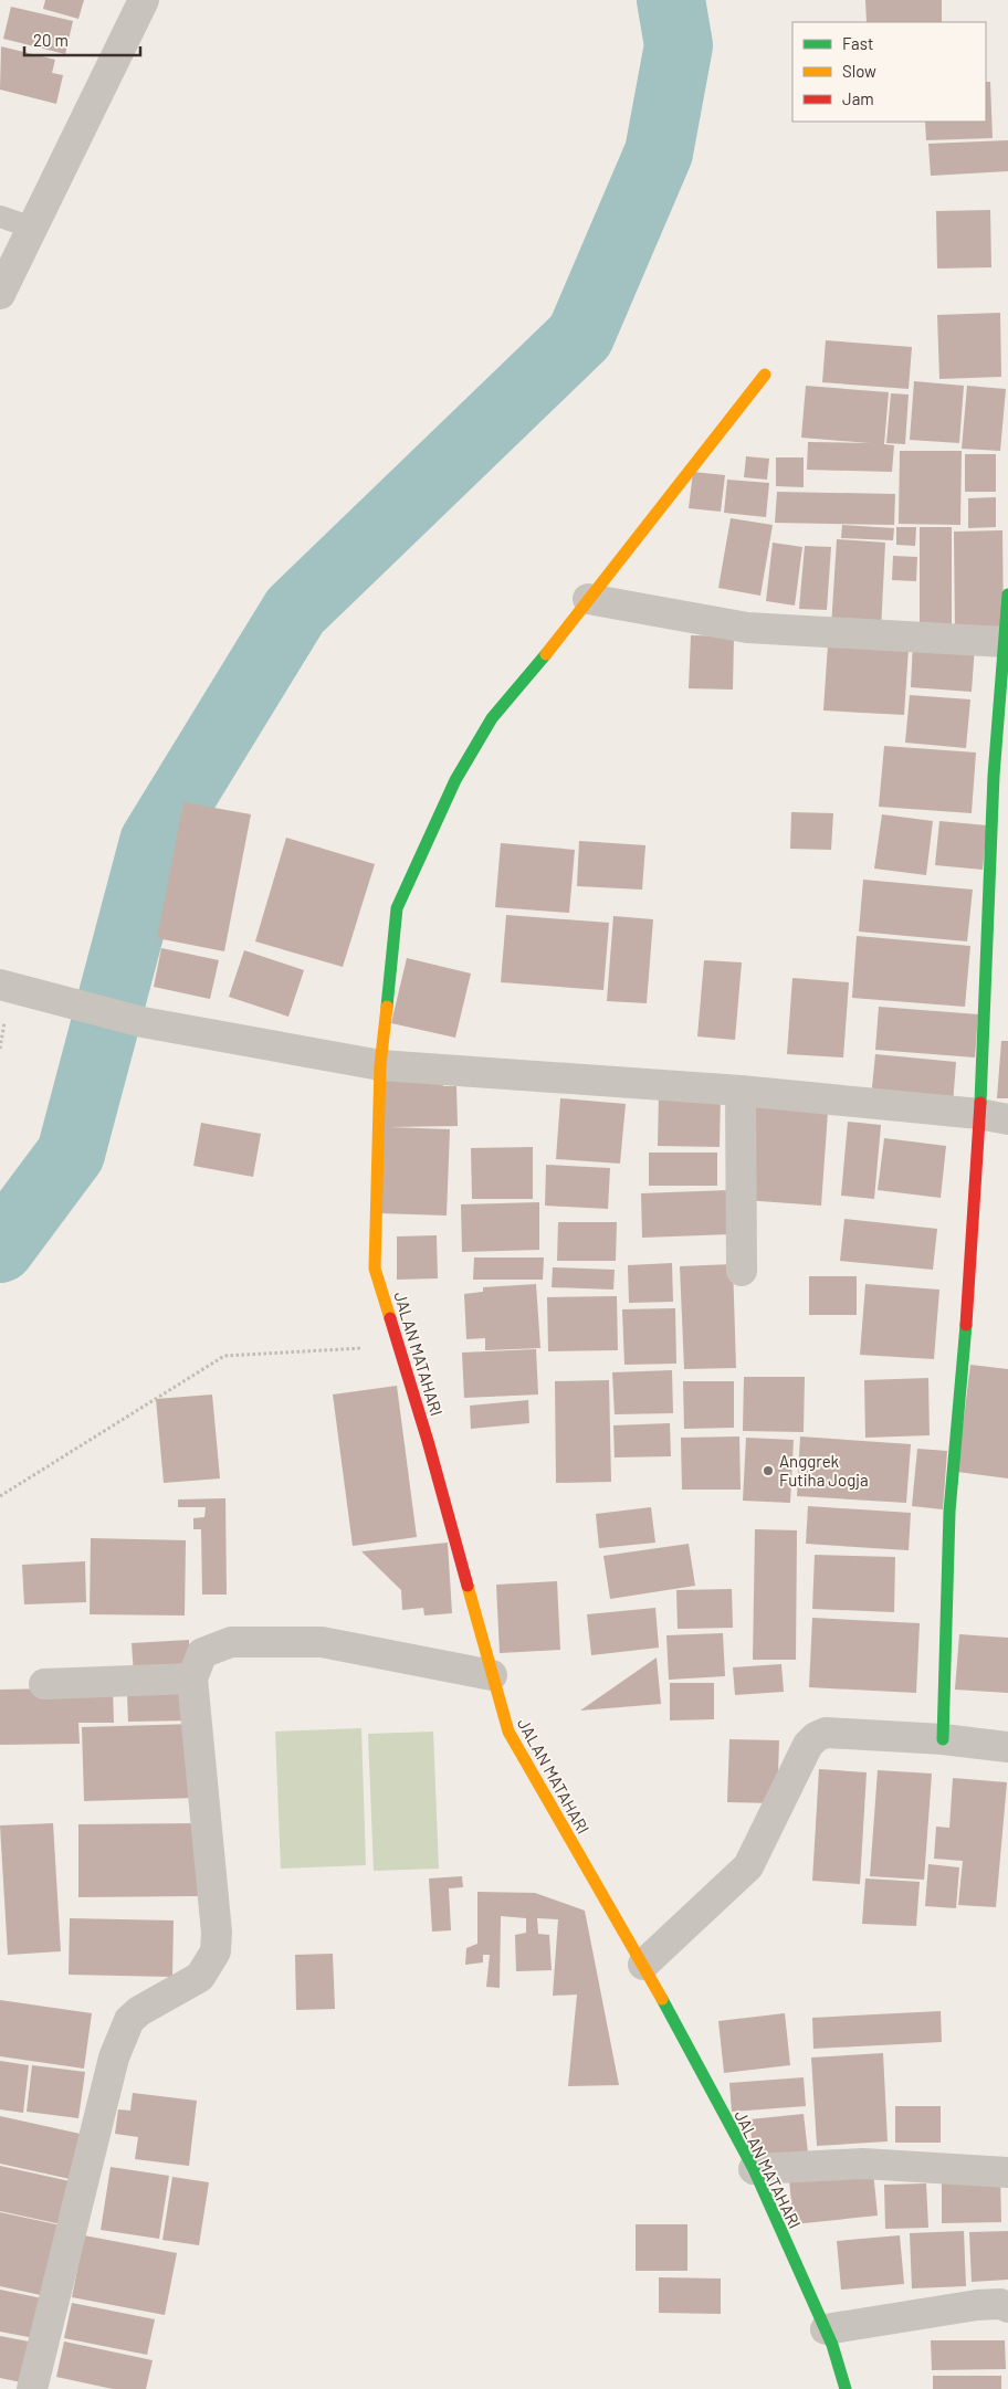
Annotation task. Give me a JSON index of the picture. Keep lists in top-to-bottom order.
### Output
{
  "streets": {
    "street": ["JALAN MATAHARI"]
  },
  "places": ["Anggrek Futiha Jogja"],
  "legend": ["Fast", "Slow", "Jam"],
  "scale_bar": "20 m"
}
